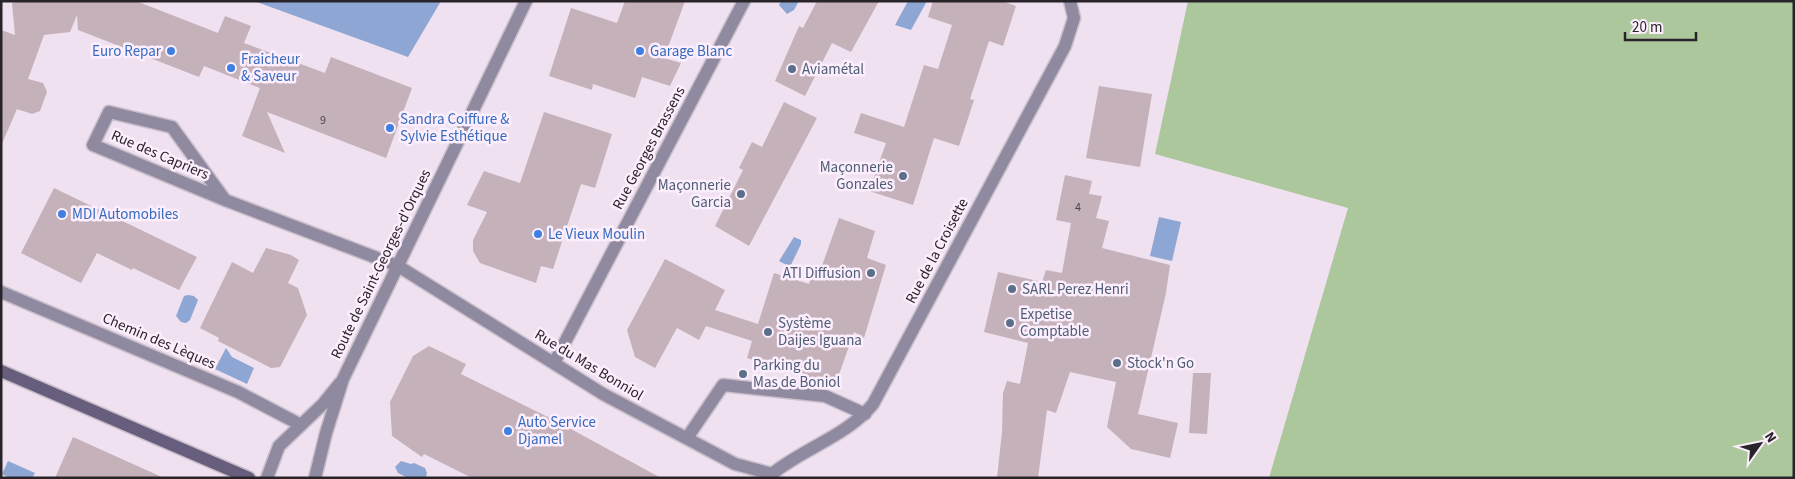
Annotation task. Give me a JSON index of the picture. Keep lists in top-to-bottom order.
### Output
{
  "streets": {
    "street": [
      "Rue Georges Brassens",
      "Rue des Capriers",
      "Rue de la Croisette",
      "Route de Saint-Georges-d'Orques",
      "Chemin des Lèques",
      "Rue du Mas Bonniol"
    ]
  },
  "crossings": [
    ["Rue Georges Brassens", "Rue du Mas Bonniol"],
    ["Rue des Capriers", "Route de Saint-Georges-d'Orques"],
    ["Rue des Capriers", "Rue du Mas Bonniol"],
    ["Rue de la Croisette", "Rue du Mas Bonniol"],
    ["Route de Saint-Georges-d'Orques", "Chemin des Lèques"],
    ["Route de Saint-Georges-d'Orques", "Rue du Mas Bonniol"]
  ],
  "places": [
    "Euro Repar",
    "Garage Blanc",
    "Fraicheur & Saveur",
    "Aviamétal",
    "Sandra Coiffure & Sylvie Esthétique",
    "Maçonnerie Gonzales",
    "Maçonnerie Garcia",
    "MDI Automobiles",
    "Le Vieux Moulin",
    "ATI Diffusion",
    "SARL Perez Henri",
    "Expetise Comptable",
    "Système Daijes Iguana",
    "Stock'n Go",
    "Parking du Mas de Boniol",
    "Auto Service Djamel"
  ],
  "house_numbers": ["9", "4"],
  "scale_bar": "20 m",
  "north": "top right"
}
